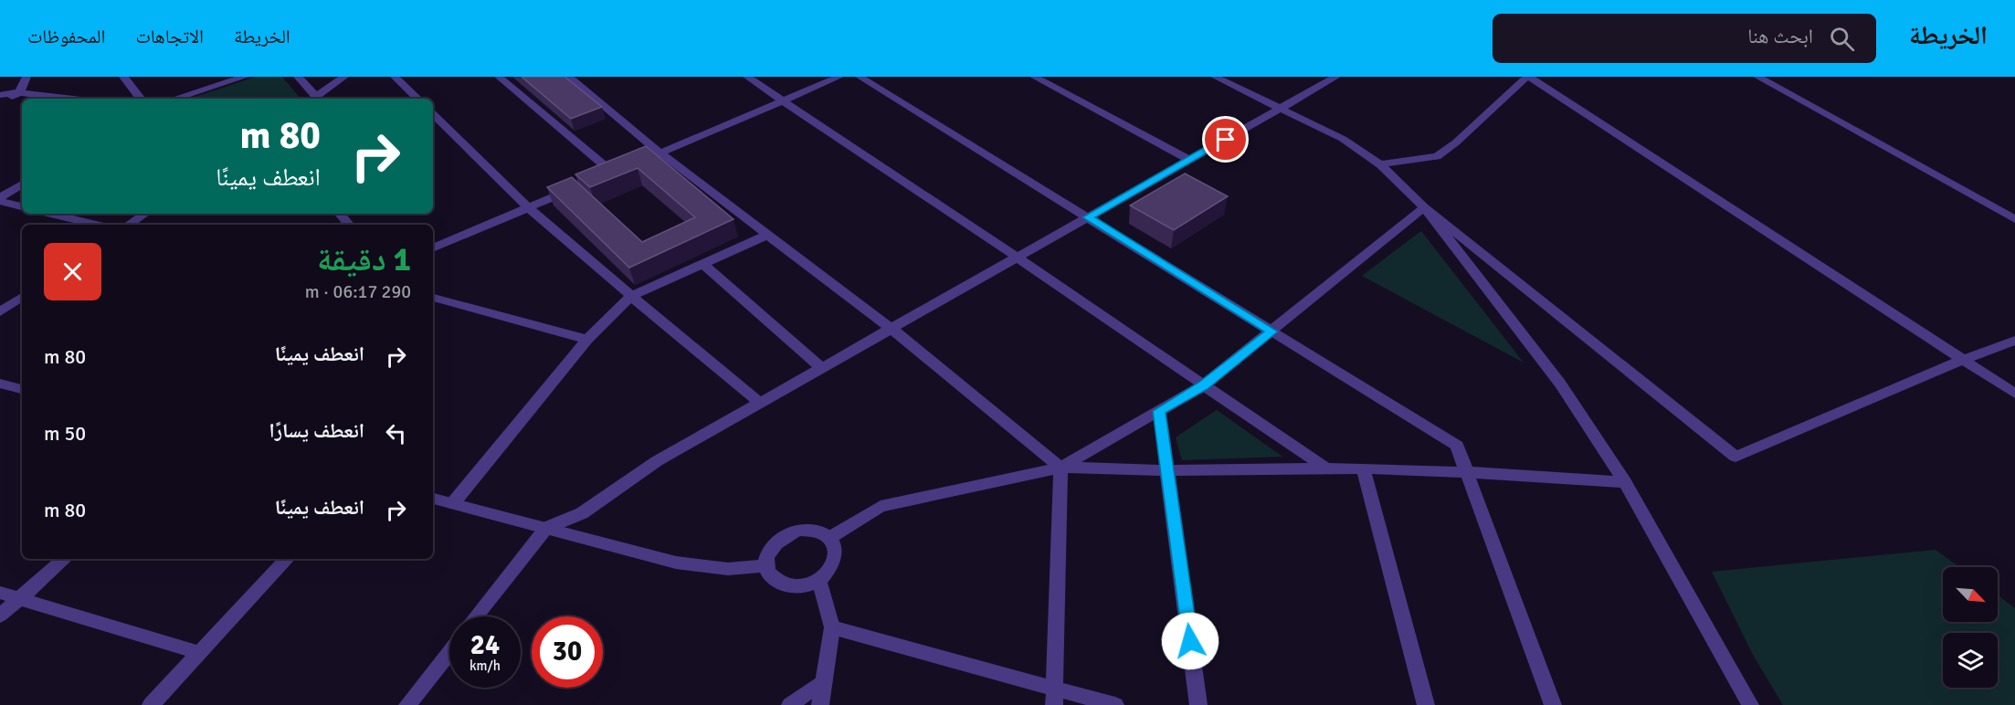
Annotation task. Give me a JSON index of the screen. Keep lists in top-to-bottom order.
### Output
{
  "north": "bottom right",
  "page": {
    "header": "الخريطة",
    "search": "ابحث هنا",
    "nav": ["الخريطة", "الاتجاهات", "المحفوظات"],
    "turn": ["80 m", "انعطف يمينًا"],
    "heading": ["1 دقيقة", "290 m · 06:17"],
    "list": [
      {
        "name": "انعطف يمينًا",
        "value": "80 m"
      },
      {
        "name": "انعطف يسارًا",
        "value": "50 m"
      },
      {
        "name": "انعطف يمينًا",
        "value": "80 m"
      }
    ],
    "speed": "24 km/h",
    "limit": "30"
  }
}
